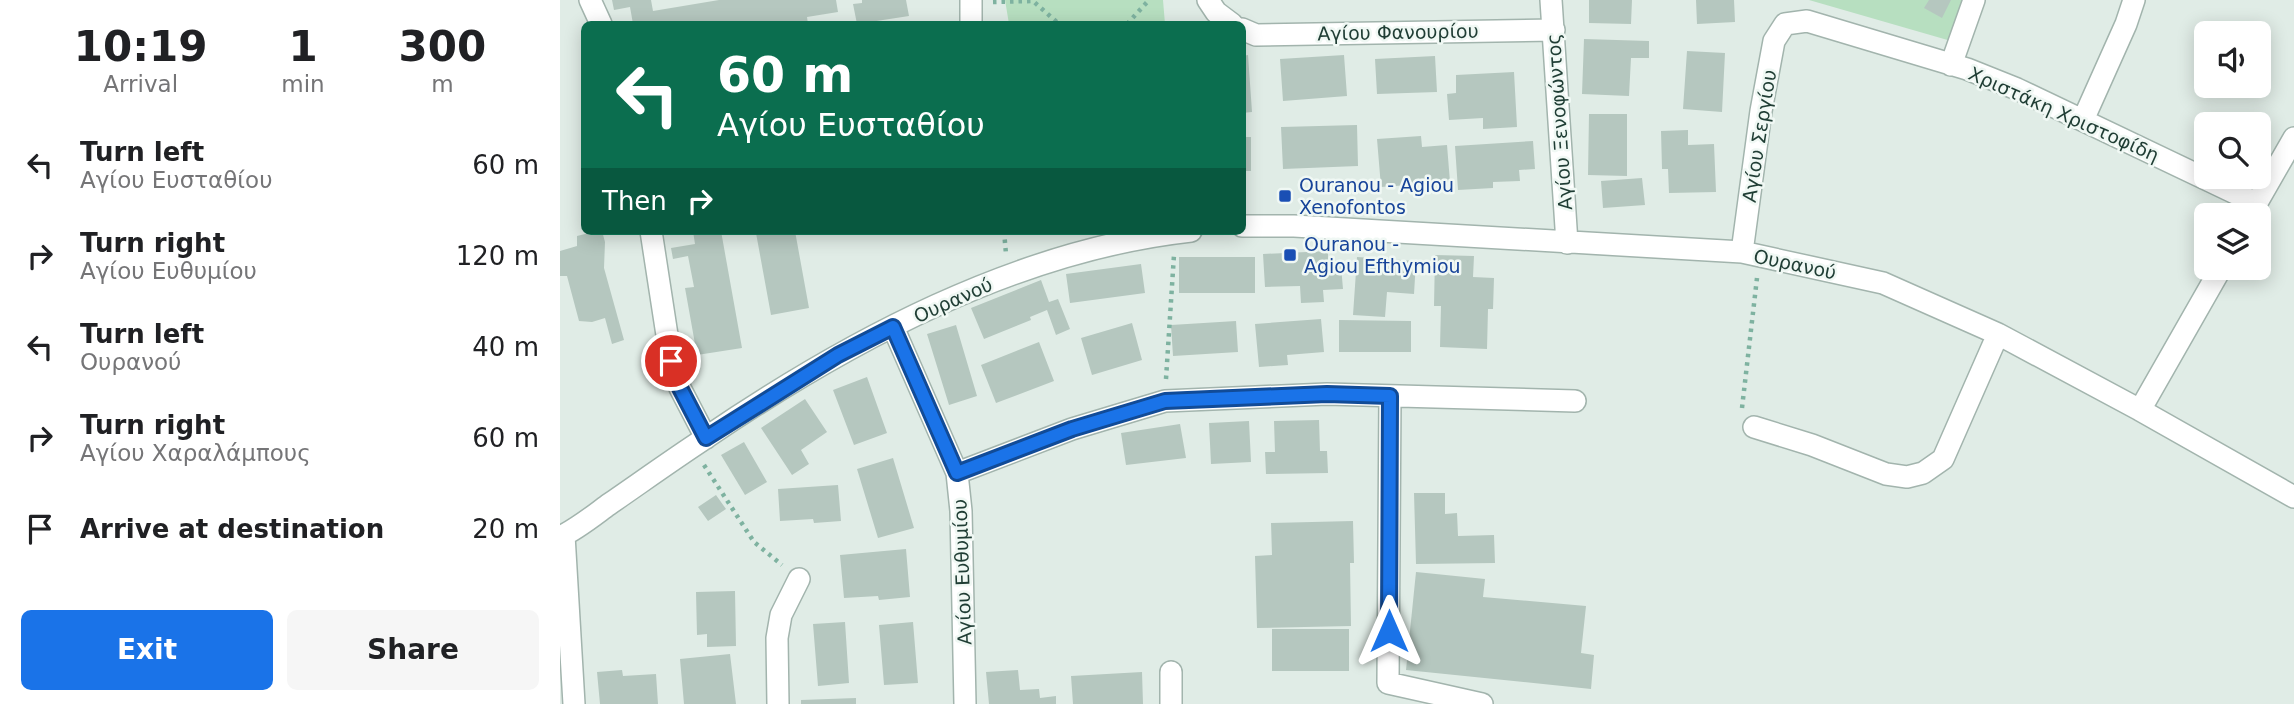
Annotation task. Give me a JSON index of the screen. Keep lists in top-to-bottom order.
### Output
{
  "streets": {
    "street": [
      "Αγίου Φανουρίου",
      "Χριστάκη Χριστοφίδη",
      "Αγίου Ξενοφώντος",
      "Αγίου Σεργίου",
      "Ουρανού",
      "Αγίου Ευθυμίου"
    ]
  },
  "crossings": [
    ["Αγίου Φανουρίου", "Αγίου Ξενοφώντος"],
    ["Χριστάκη Χριστοφίδη", "Αγίου Σεργίου"],
    ["Αγίου Ξενοφώντος", "Ουρανού"],
    ["Αγίου Σεργίου", "Ουρανού"],
    ["Ουρανού", "Αγίου Ευθυμίου"]
  ],
  "places": {
    "transit": ["Ouranou - Agiou Xenofontos", "Ouranou - Agiou Efthymiou"]
  },
  "page": {
    "eta": [
      "10:19",
      "Arrival",
      "1",
      "min",
      "300",
      "m"
    ],
    "turn": ["60 m", "Αγίου Ευσταθίου"],
    "list": [
      {
        "name": "Turn left",
        "note": "Αγίου Ευσταθίου",
        "value": "60 m"
      },
      {
        "name": "Turn right",
        "note": "Αγίου Ευθυμίου",
        "value": "120 m"
      },
      {
        "name": "Turn left",
        "note": "Ουρανού",
        "value": "40 m"
      },
      {
        "name": "Turn right",
        "note": "Αγίου Χαραλάμπους",
        "value": "60 m"
      },
      {
        "name": "Arrive at destination",
        "value": "20 m"
      }
    ],
    "then": "Then",
    "buttons": ["Exit", "Share"]
  }
}
